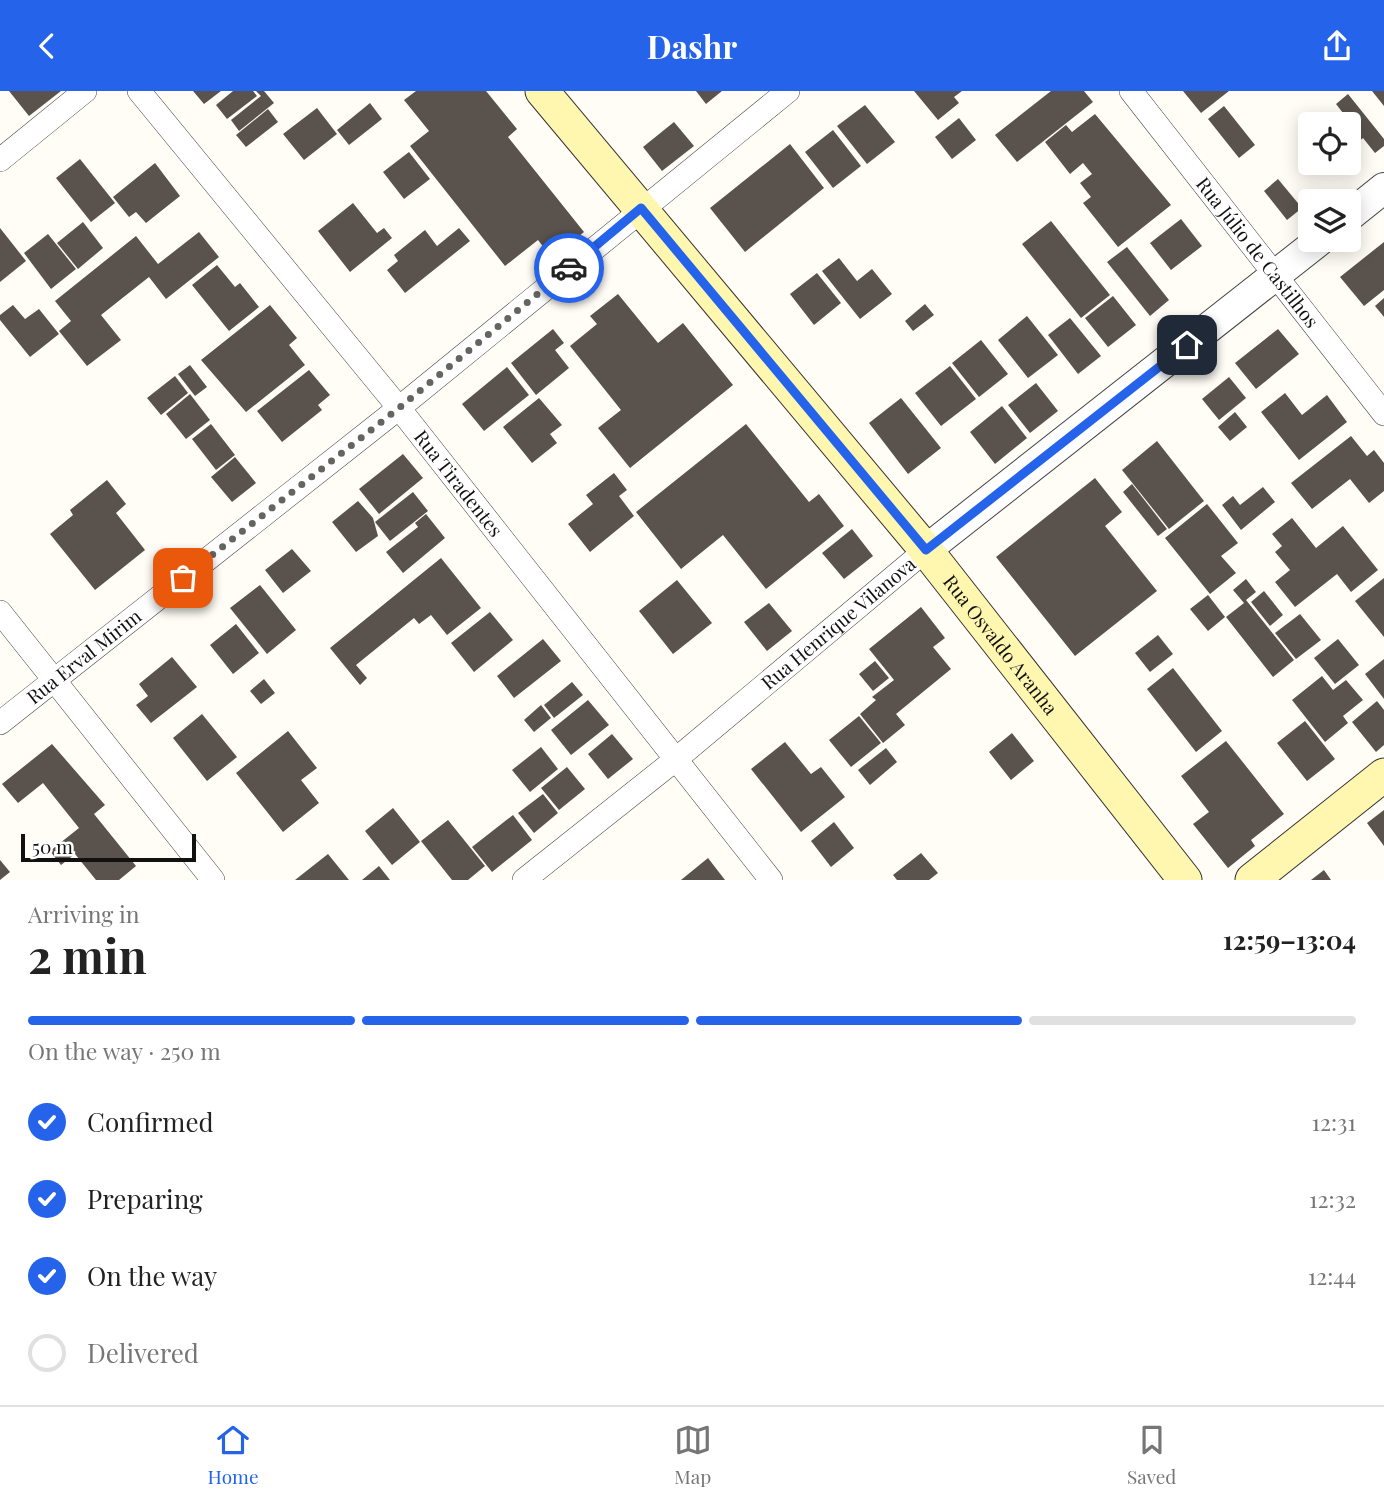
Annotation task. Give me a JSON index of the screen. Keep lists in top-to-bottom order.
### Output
{
  "streets": {
    "main road": ["Rua Osvaldo Aranha"],
    "street": [
      "Rua Júlio de Castilhos",
      "Rua Tiradentes",
      "Rua Henrique Vilanova",
      "Rua Erval Mirim"
    ]
  },
  "crossings": [
    ["Rua Júlio de Castilhos", "Rua Henrique Vilanova"],
    ["Rua Tiradentes", "Rua Henrique Vilanova"],
    ["Rua Tiradentes", "Rua Erval Mirim"],
    ["Rua Henrique Vilanova", "Rua Osvaldo Aranha"],
    ["Rua Osvaldo Aranha", "Rua Erval Mirim"]
  ],
  "scale_bar": "50 m",
  "page": {
    "header": "Dashr",
    "scale": "50 m",
    "heading": ["2 min", "Arriving in", "12:59–13:04"],
    "bar": "On the way · 250 m",
    "list": [
      ["Confirmed", "12:31"],
      ["Preparing", "12:32"],
      ["On the way", "12:44"],
      "Delivered"
    ],
    "tabs": ["Home", "Map", "Saved"]
  }
}
